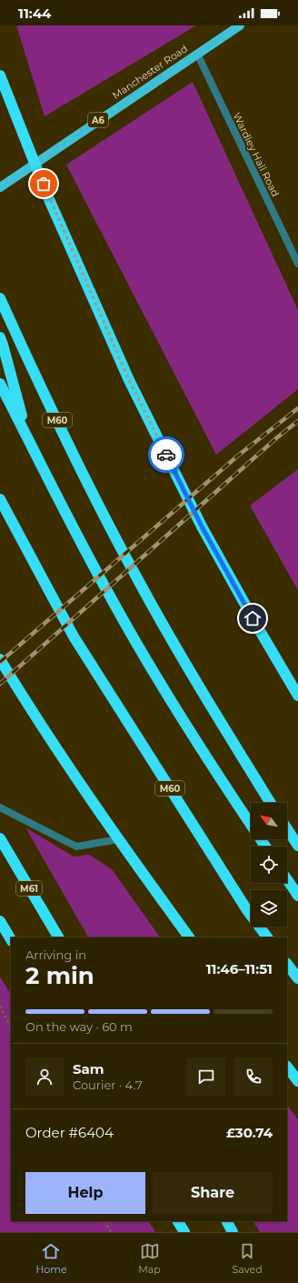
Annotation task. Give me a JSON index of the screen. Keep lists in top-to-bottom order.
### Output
{
  "streets": {
    "highway": ["M60", "M61"],
    "main road": ["Manchester Road", "A6"],
    "lane": ["Wardley Hall Road"]
  },
  "crossings": [
    ["Manchester Road", "Wardley Hall Road"]
  ],
  "north": "top left",
  "page": {
    "status": "11:44",
    "heading": ["2 min", "Arriving in", "11:46–11:51"],
    "panel": [
      "Sam",
      "Courier · 4.7",
      "Order #6404",
      "£30.74"
    ],
    "bar": "On the way · 60 m",
    "buttons": ["Help", "Share"],
    "tabs": ["Home", "Map", "Saved"]
  }
}
